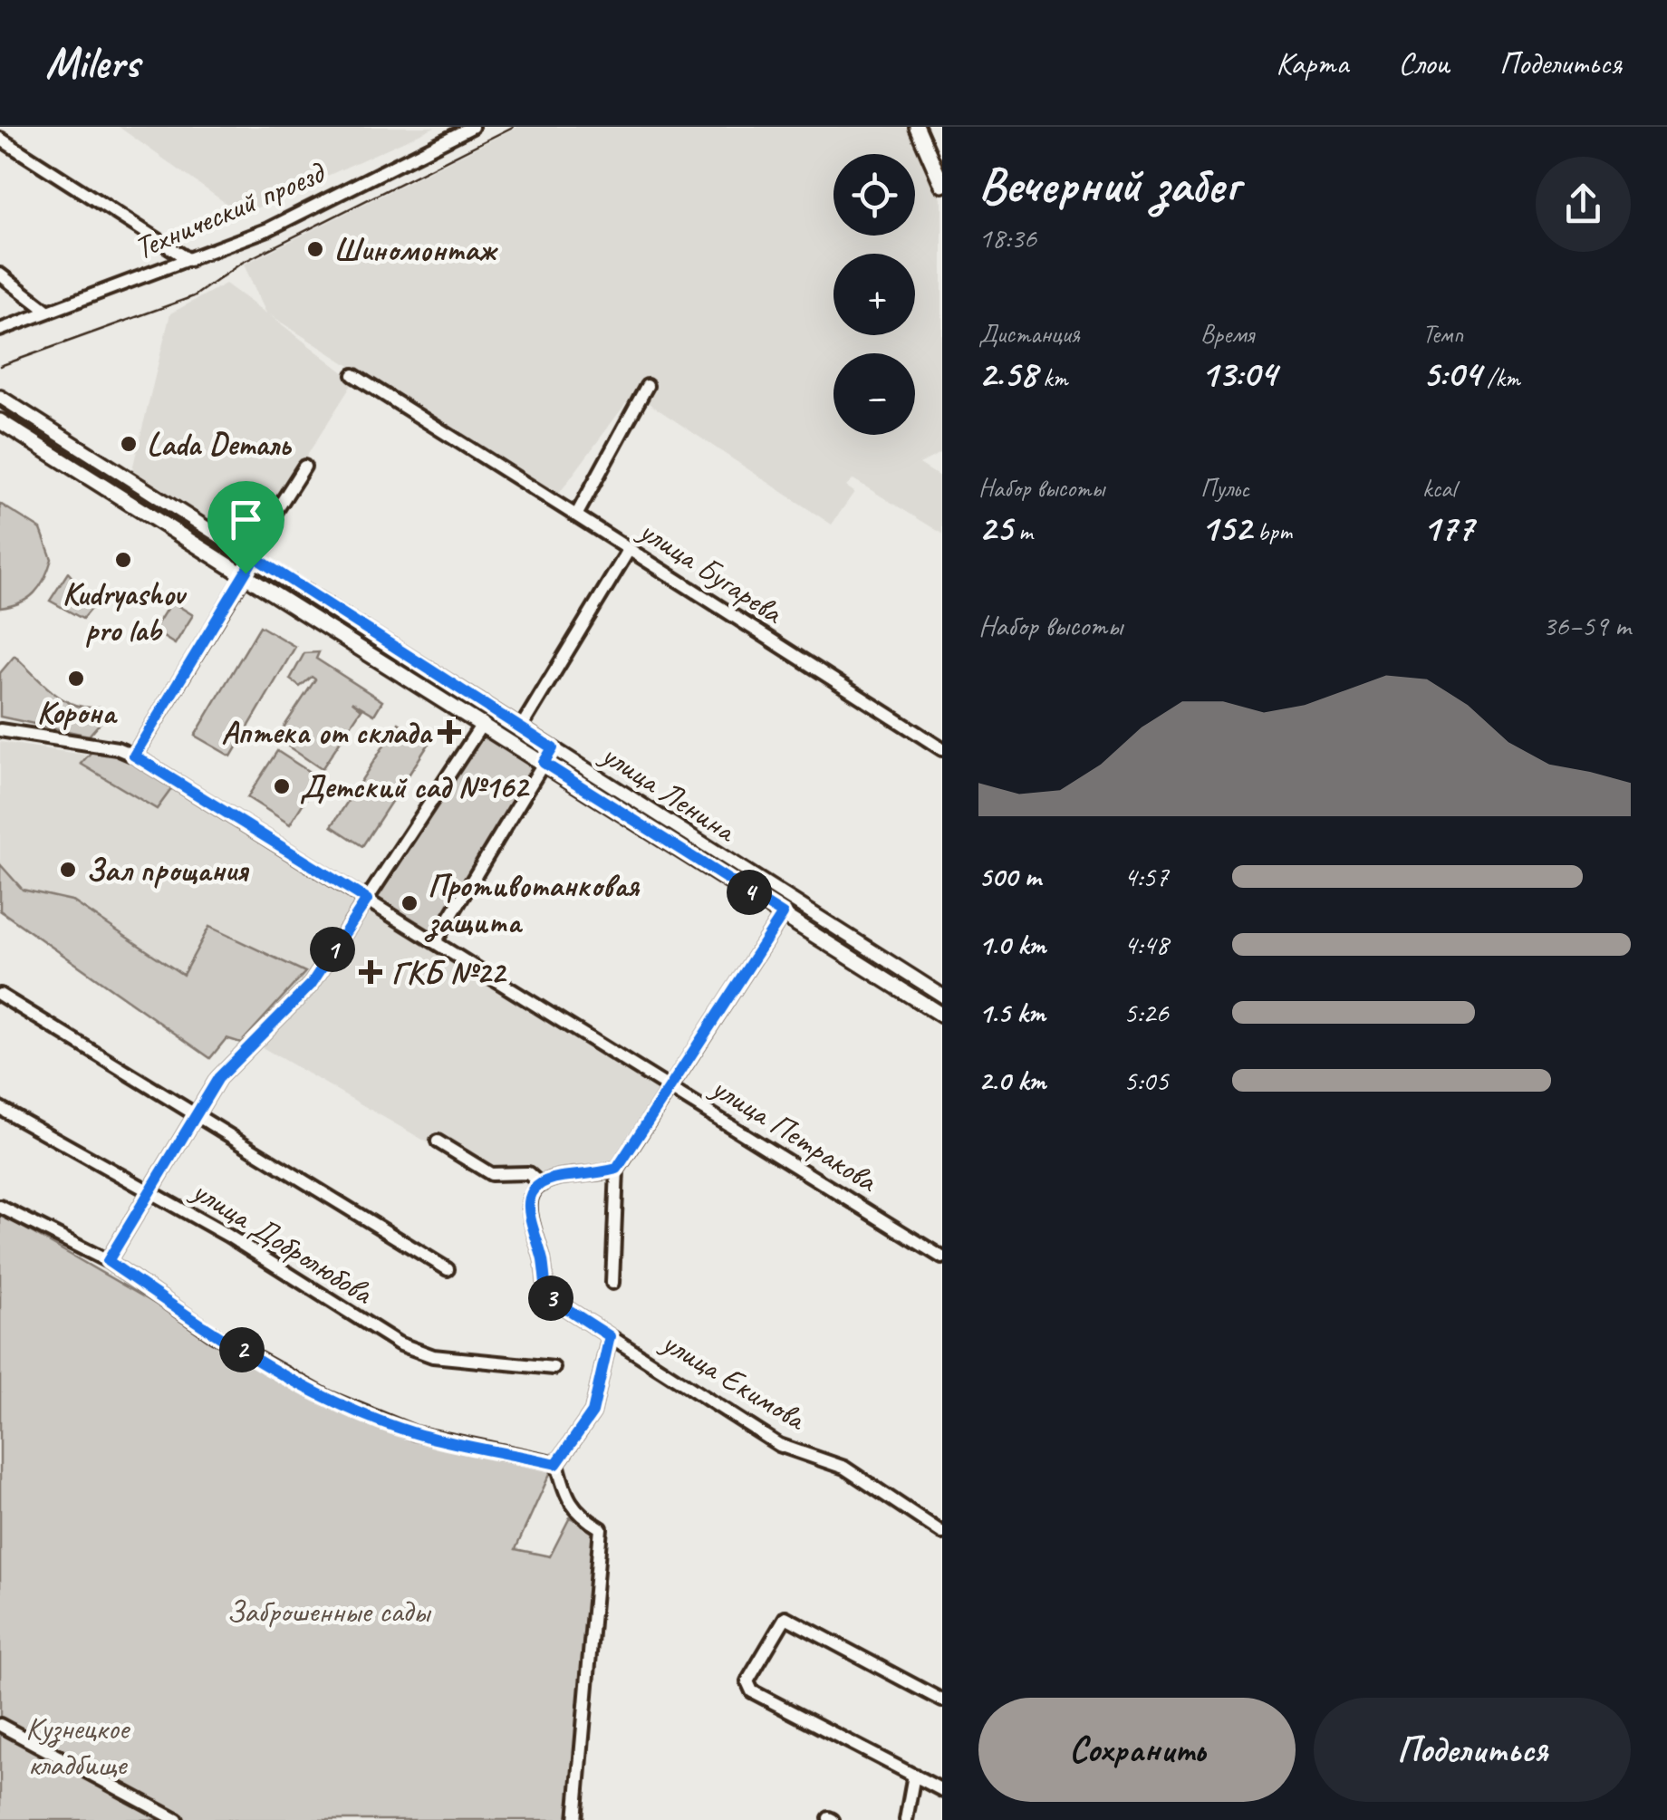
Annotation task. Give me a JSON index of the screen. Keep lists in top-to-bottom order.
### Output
{
  "streets": {
    "main road": ["улица Ленина"],
    "street": [
      "Технический проезд",
      "улица Бугарева",
      "улица Петракова",
      "улица Добролюбова",
      "улица Екимова"
    ]
  },
  "parks": ["Заброшенные сады", "Кузнецкое кладбище"],
  "places": {
    "other": [
      "Шиномонтаж",
      "Lada Dеталь",
      "Kudryashov pro lab",
      "Корона",
      "Детский сад №162",
      "Зал прощания",
      "Противотанковая защита"
    ],
    "health": ["Аптека от склада", "ГКБ №22"]
  },
  "page": {
    "header": "Milers",
    "nav": ["Карта", "Слои", "Поделиться"],
    "heading": ["Вечерний забег", "18:36"],
    "map_buttons": ["+", "−"],
    "stats": [
      ["Дистанция", "2.58 km"],
      ["Время", "13:04"],
      ["Темп", "5:04 /km"],
      ["Набор высоты", "25 m"],
      ["Пульс", "152 bpm"],
      ["kcal", "177"]
    ],
    "chart": ["Набор высоты", "36–59 m"],
    "list": [
      {
        "name": "500 m",
        "note": "4:57"
      },
      {
        "name": "1.0 km",
        "note": "4:48"
      },
      {
        "name": "1.5 km",
        "note": "5:26"
      },
      {
        "name": "2.0 km",
        "note": "5:05"
      }
    ],
    "pins": [
      "4",
      "1",
      "3",
      "2"
    ],
    "buttons": ["Сохранить", "Поделиться"]
  }
}
